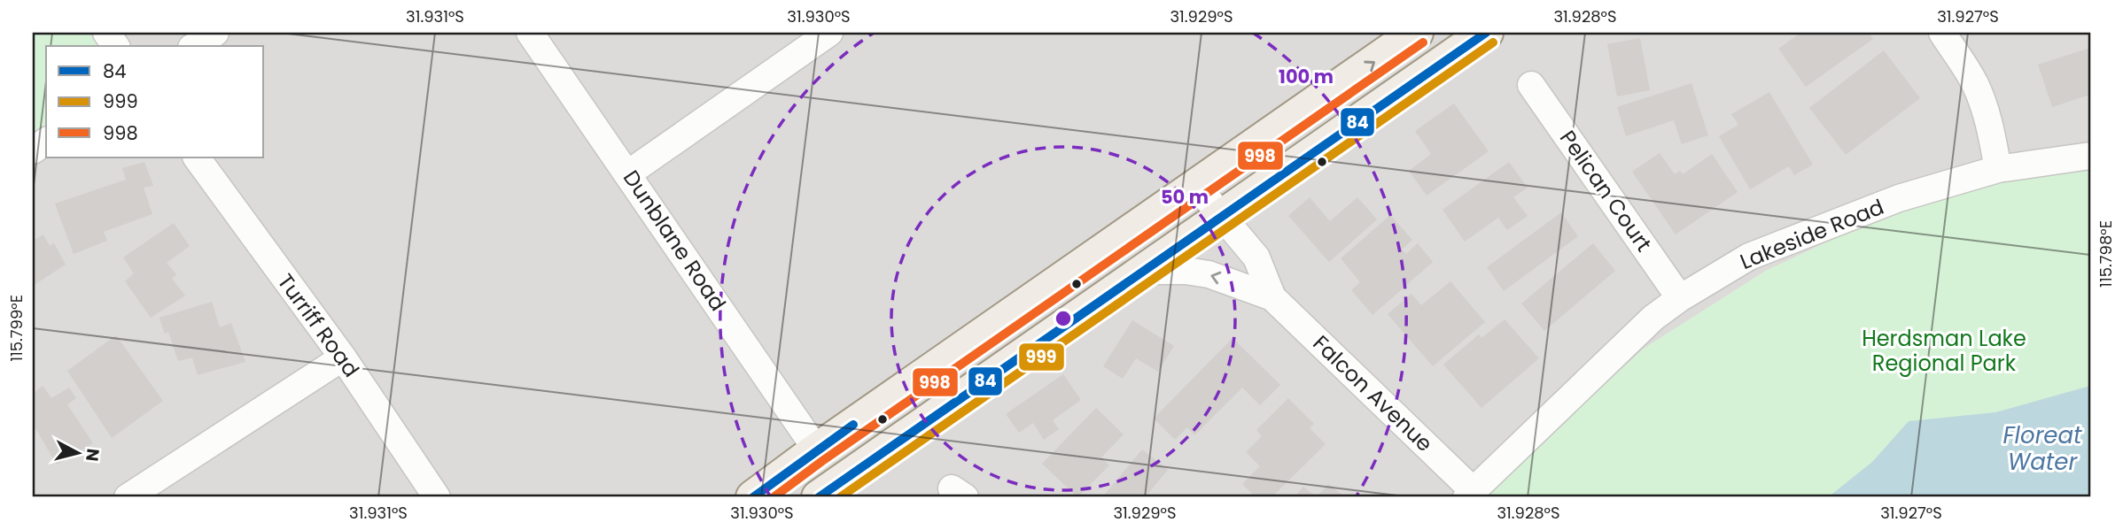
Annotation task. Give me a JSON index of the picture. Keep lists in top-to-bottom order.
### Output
{
  "streets": {
    "street": [
      "Pelican Court",
      "Lakeside Road",
      "Dunblane Road",
      "Turriff Road",
      "Falcon Avenue"
    ]
  },
  "crossings": [
    ["Pelican Court", "Lakeside Road"],
    ["Lakeside Road", "Falcon Avenue"]
  ],
  "water": ["Floreat Water"],
  "parks": ["Herdsman Lake Regional Park"],
  "lines": ["transit line 84", "transit line 999", "transit line 998"],
  "legend": ["84", "999", "998"],
  "north": "right",
  "coordinates": [
    "31.931°S",
    "31.930°S",
    "31.929°S",
    "31.928°S",
    "31.927°S",
    "115.798°E",
    "115.799°E"
  ],
  "rings": ["100 m", "50 m"]
}
